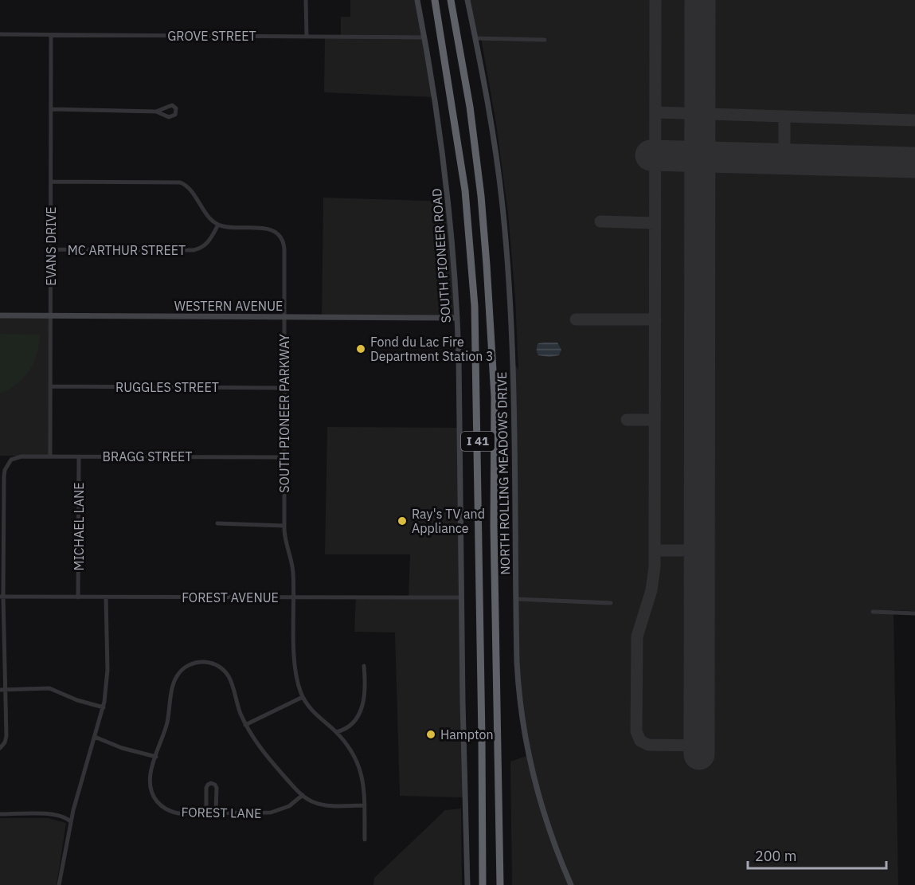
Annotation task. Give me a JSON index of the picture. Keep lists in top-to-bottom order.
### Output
{
  "streets": {
    "highway": ["I 41"],
    "main road": ["SOUTH PIONEER ROAD", "WESTERN AVENUE", "NORTH ROLLING MEADOWS DRIVE"],
    "street": [
      "GROVE STREET",
      "EVANS DRIVE",
      "MC ARTHUR STREET",
      "RUGGLES STREET",
      "SOUTH PIONEER PARKWAY",
      "BRAGG STREET",
      "MICHAEL LANE",
      "FOREST AVENUE",
      "FOREST LANE"
    ]
  },
  "crossings": [
    ["GROVE STREET", "EVANS DRIVE"],
    ["GROVE STREET", "SOUTH PIONEER ROAD"],
    ["EVANS DRIVE", "MC ARTHUR STREET"],
    ["EVANS DRIVE", "WESTERN AVENUE"],
    ["EVANS DRIVE", "RUGGLES STREET"],
    ["EVANS DRIVE", "BRAGG STREET"],
    ["MC ARTHUR STREET", "SOUTH PIONEER PARKWAY"],
    ["SOUTH PIONEER ROAD", "WESTERN AVENUE"],
    ["SOUTH PIONEER ROAD", "FOREST AVENUE"],
    ["WESTERN AVENUE", "SOUTH PIONEER PARKWAY"],
    ["RUGGLES STREET", "SOUTH PIONEER PARKWAY"],
    ["SOUTH PIONEER PARKWAY", "BRAGG STREET"],
    ["SOUTH PIONEER PARKWAY", "FOREST AVENUE"],
    ["BRAGG STREET", "MICHAEL LANE"],
    ["BRAGG STREET", "FOREST AVENUE"],
    ["MICHAEL LANE", "FOREST AVENUE"]
  ],
  "places": ["Fond du Lac Fire Department Station 3", "Ray's TV and Appliance", "Hampton"],
  "scale_bar": "200 m"
}
